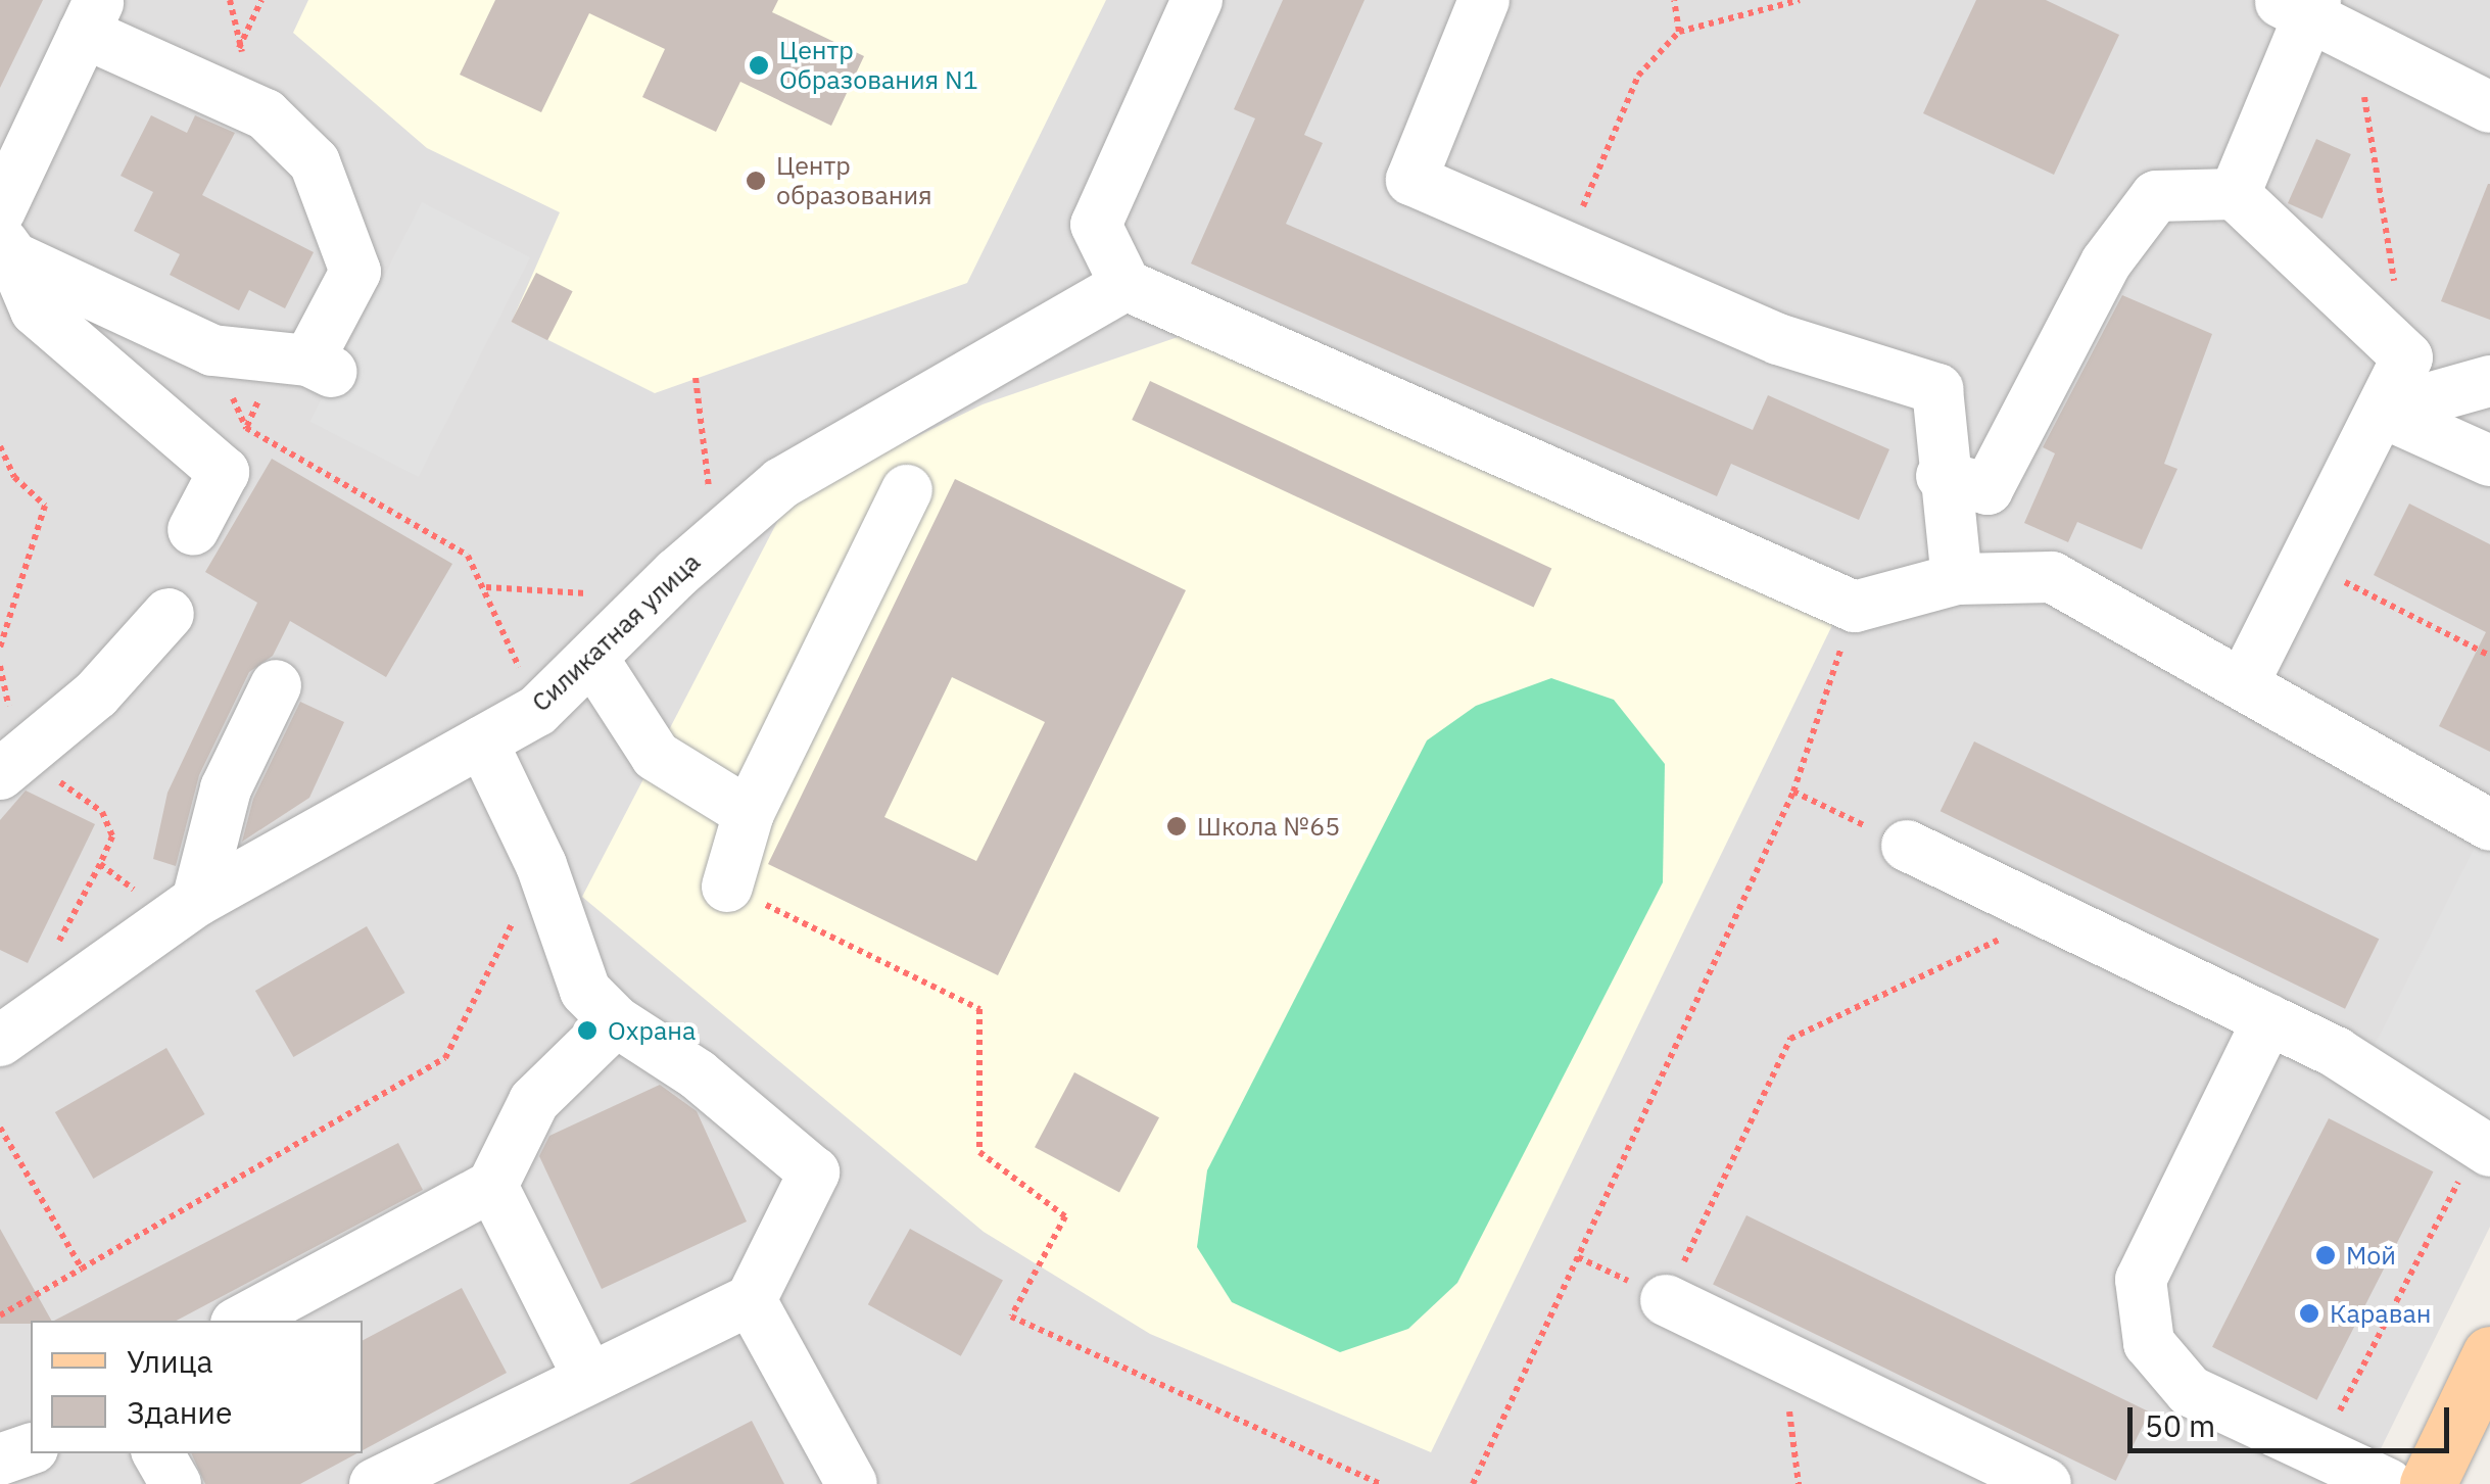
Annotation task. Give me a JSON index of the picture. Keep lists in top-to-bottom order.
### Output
{
  "streets": {
    "street": ["Силикатная улица"]
  },
  "places": [
    "Центр Образования N1",
    "Центр образования",
    "Школа №65",
    "Охрана",
    "Мой",
    "Караван"
  ],
  "legend": ["Улица", "Здание"],
  "scale_bar": "50 m"
}
